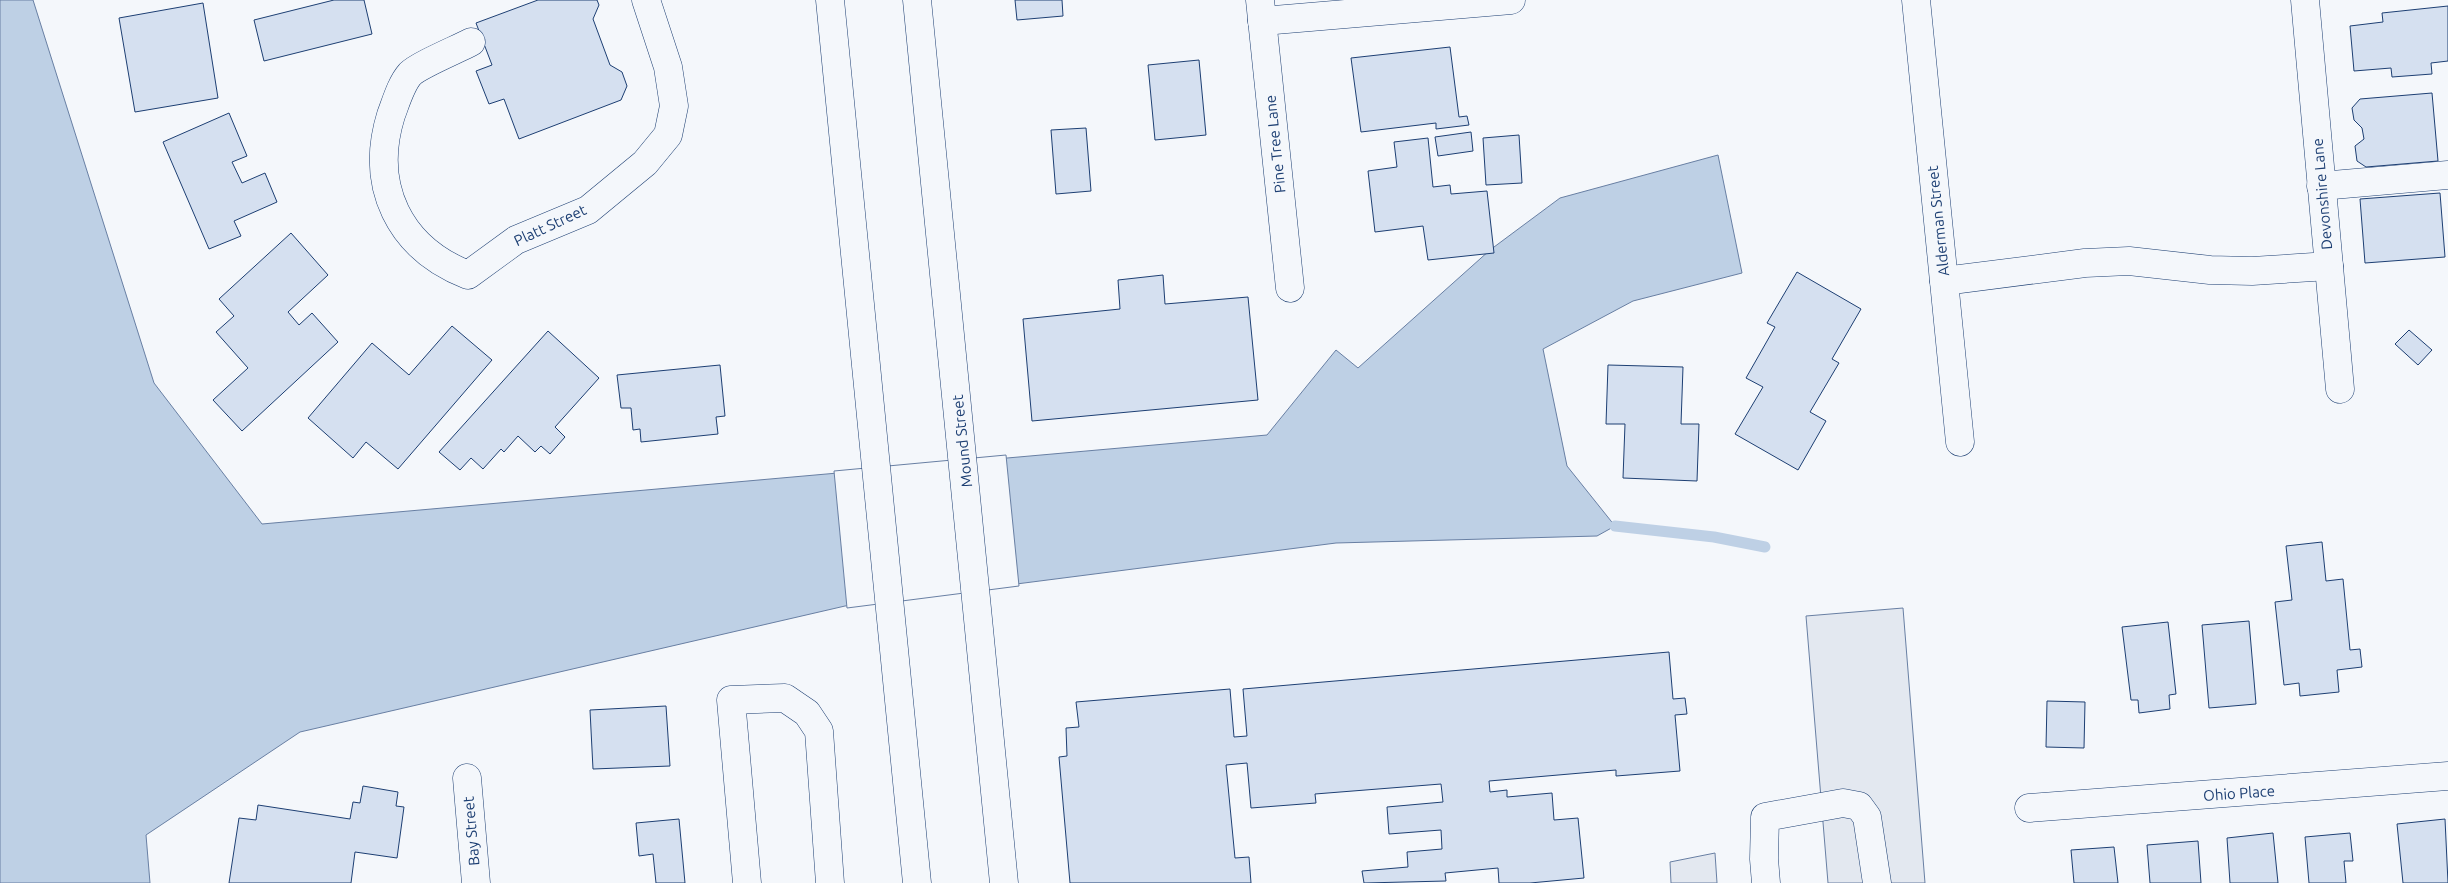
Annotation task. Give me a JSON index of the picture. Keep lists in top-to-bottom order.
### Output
{
  "streets": {
    "street": [
      "Pine Tree Lane",
      "Devonshire Lane",
      "Alderman Street",
      "Platt Street",
      "Mound Street",
      "Ohio Place",
      "Bay Street"
    ]
  }
}
